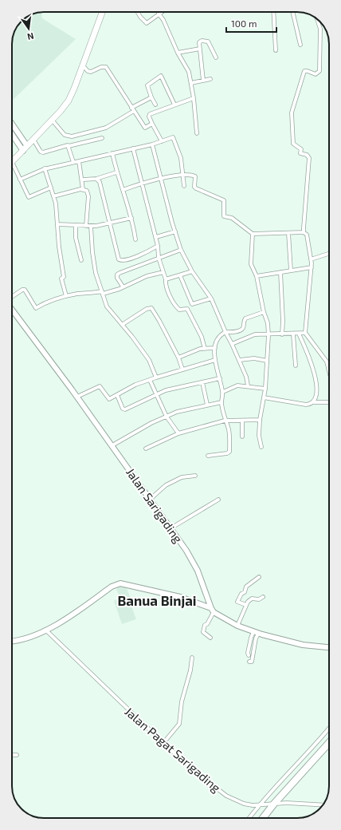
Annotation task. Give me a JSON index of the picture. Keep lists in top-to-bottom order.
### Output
{
  "streets": {
    "street": ["Jalan Sarigading", "Jalan Pagat Sarigading"]
  },
  "districts": ["Banua Binjai"],
  "scale_bar": "100 m",
  "north": "bottom"
}
